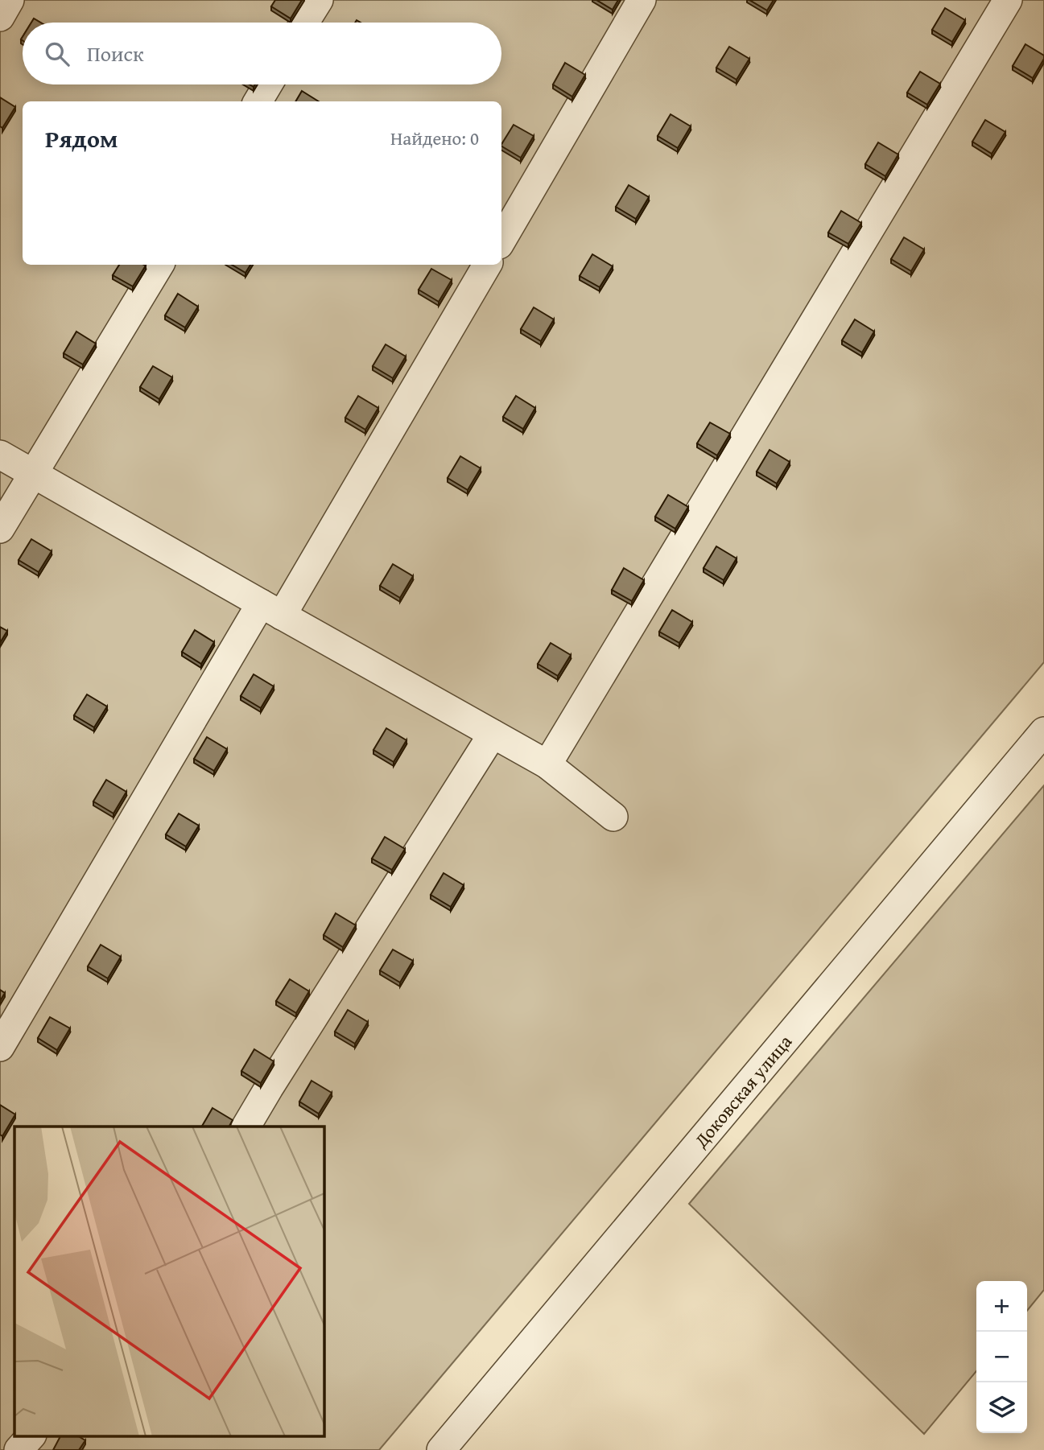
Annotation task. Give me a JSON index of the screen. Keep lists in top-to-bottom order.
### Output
{
  "streets": {
    "street": ["Доковская улица"]
  },
  "page": {
    "search": "Поиск",
    "heading": ["Рядом", "Найдено: 0"],
    "map_buttons": ["+", "−"]
  }
}
